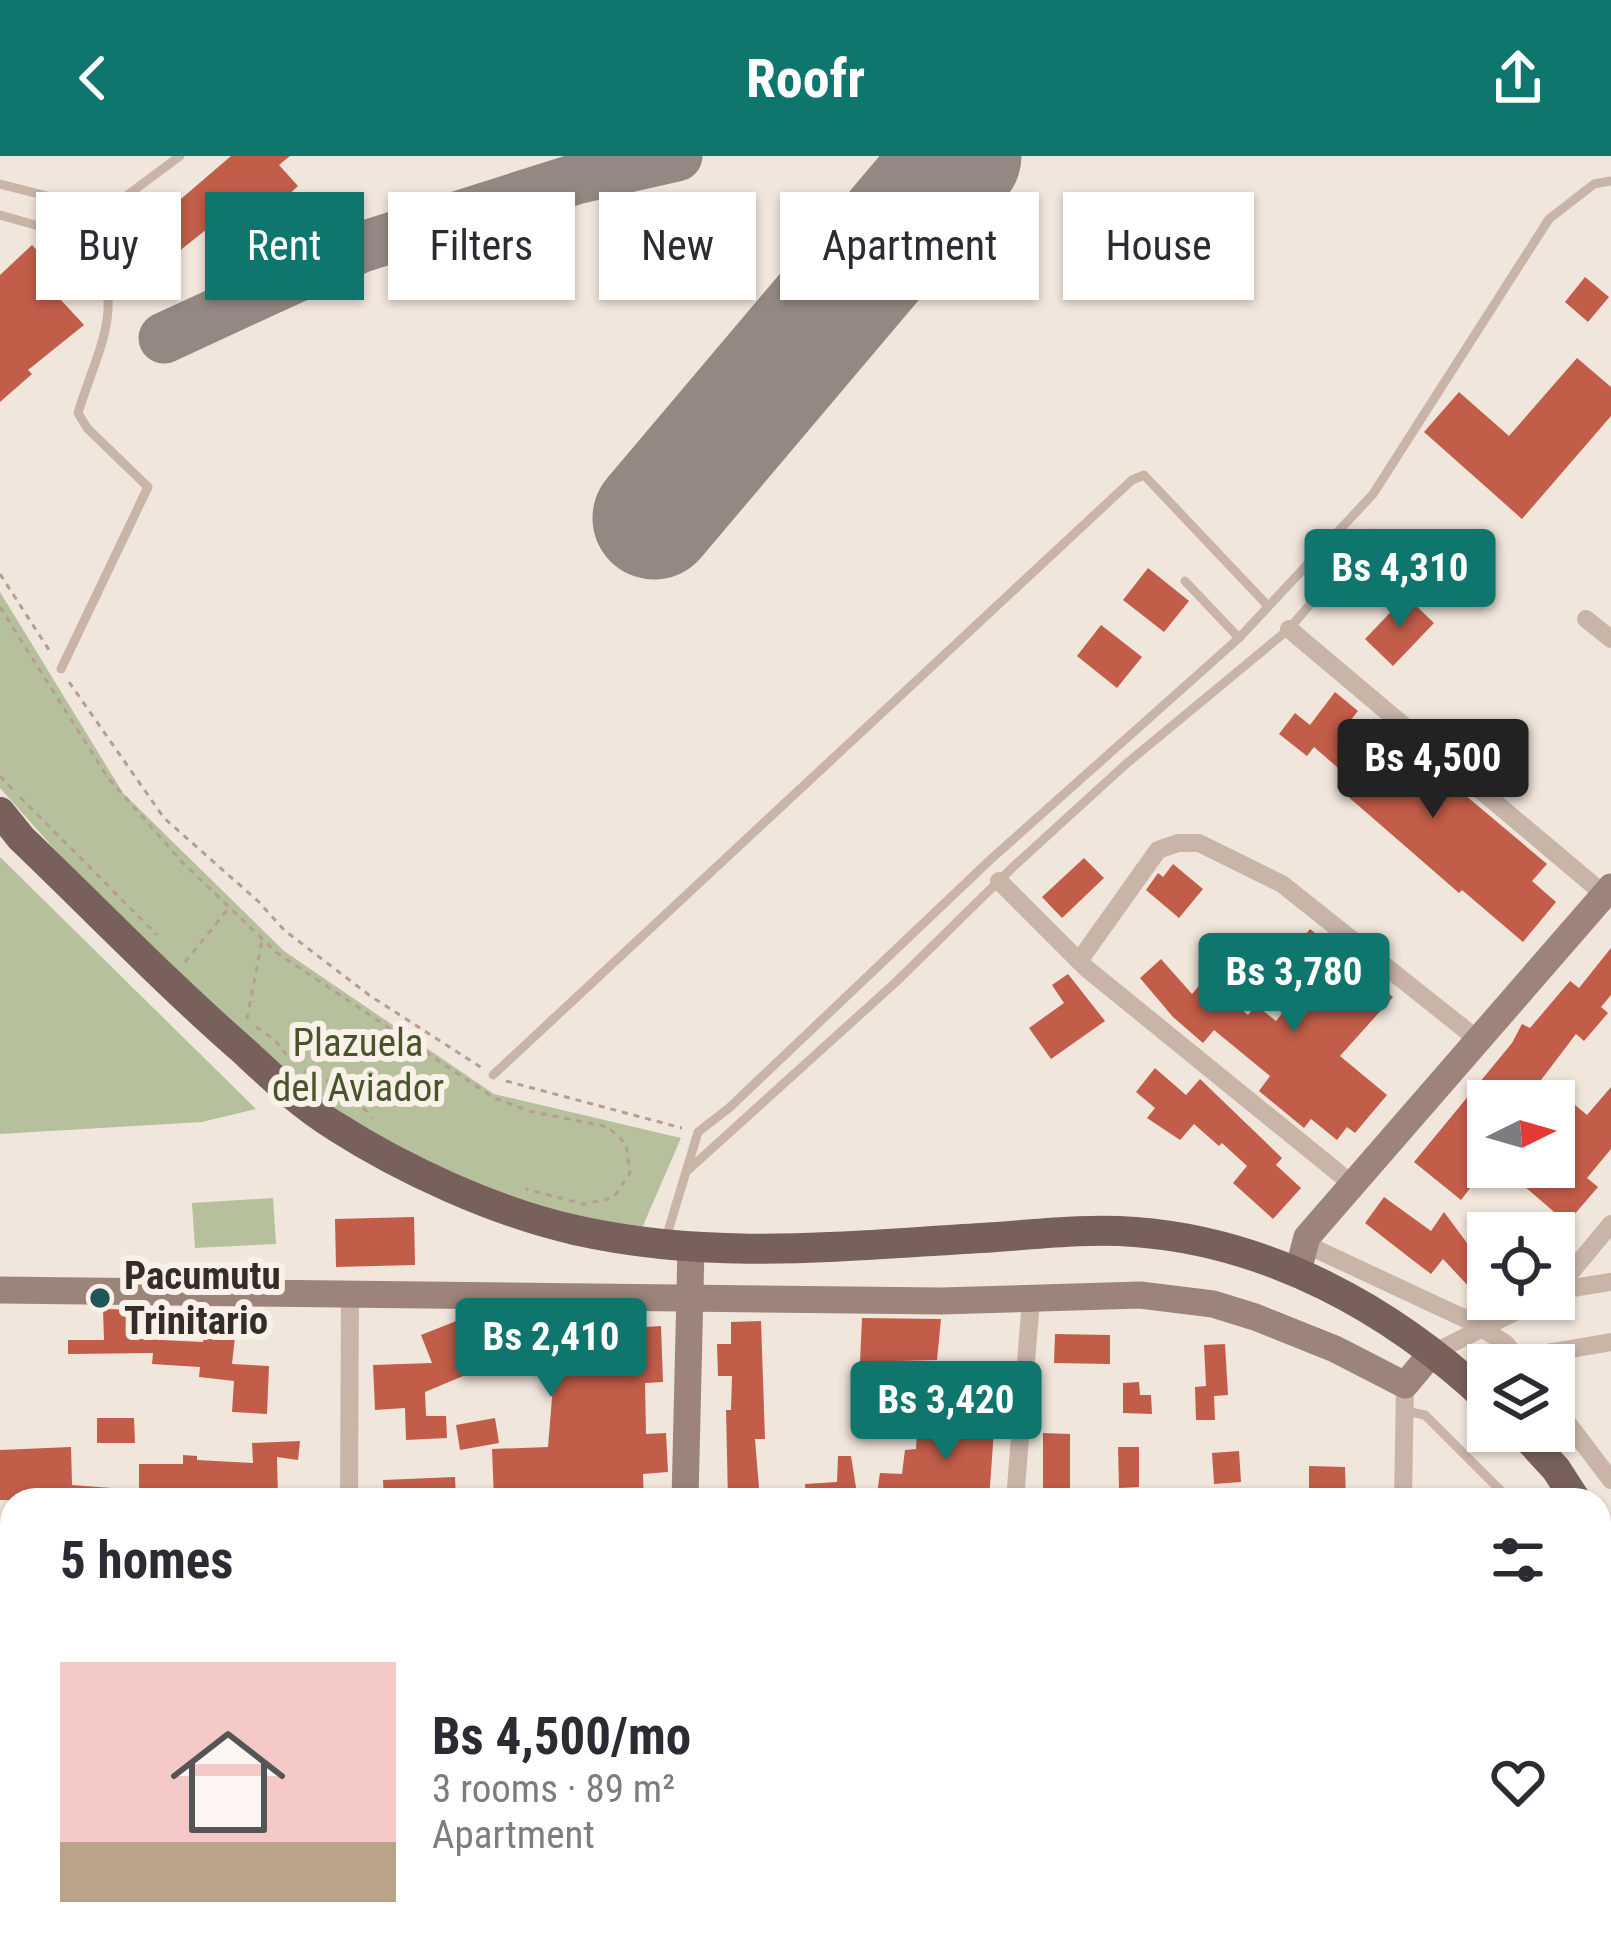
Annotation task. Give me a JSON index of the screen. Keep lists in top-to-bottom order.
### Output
{
  "parks": ["Plazuela del Aviador"],
  "places": ["Pacumutu Trinitario"],
  "north": "right",
  "page": {
    "header": "Roofr",
    "chip": [
      "Buy",
      "Rent",
      "Filters",
      "New",
      "Apartment",
      "House"
    ],
    "price": [
      "Bs 4,310",
      "Bs 4,500",
      "Bs 3,780",
      "Bs 2,410",
      "Bs 3,420"
    ],
    "heading": "5 homes",
    "list": [
      {
        "name": "Bs 4,500/mo",
        "note": "3 rooms · 89 m² · Apartment"
      }
    ]
  }
}
